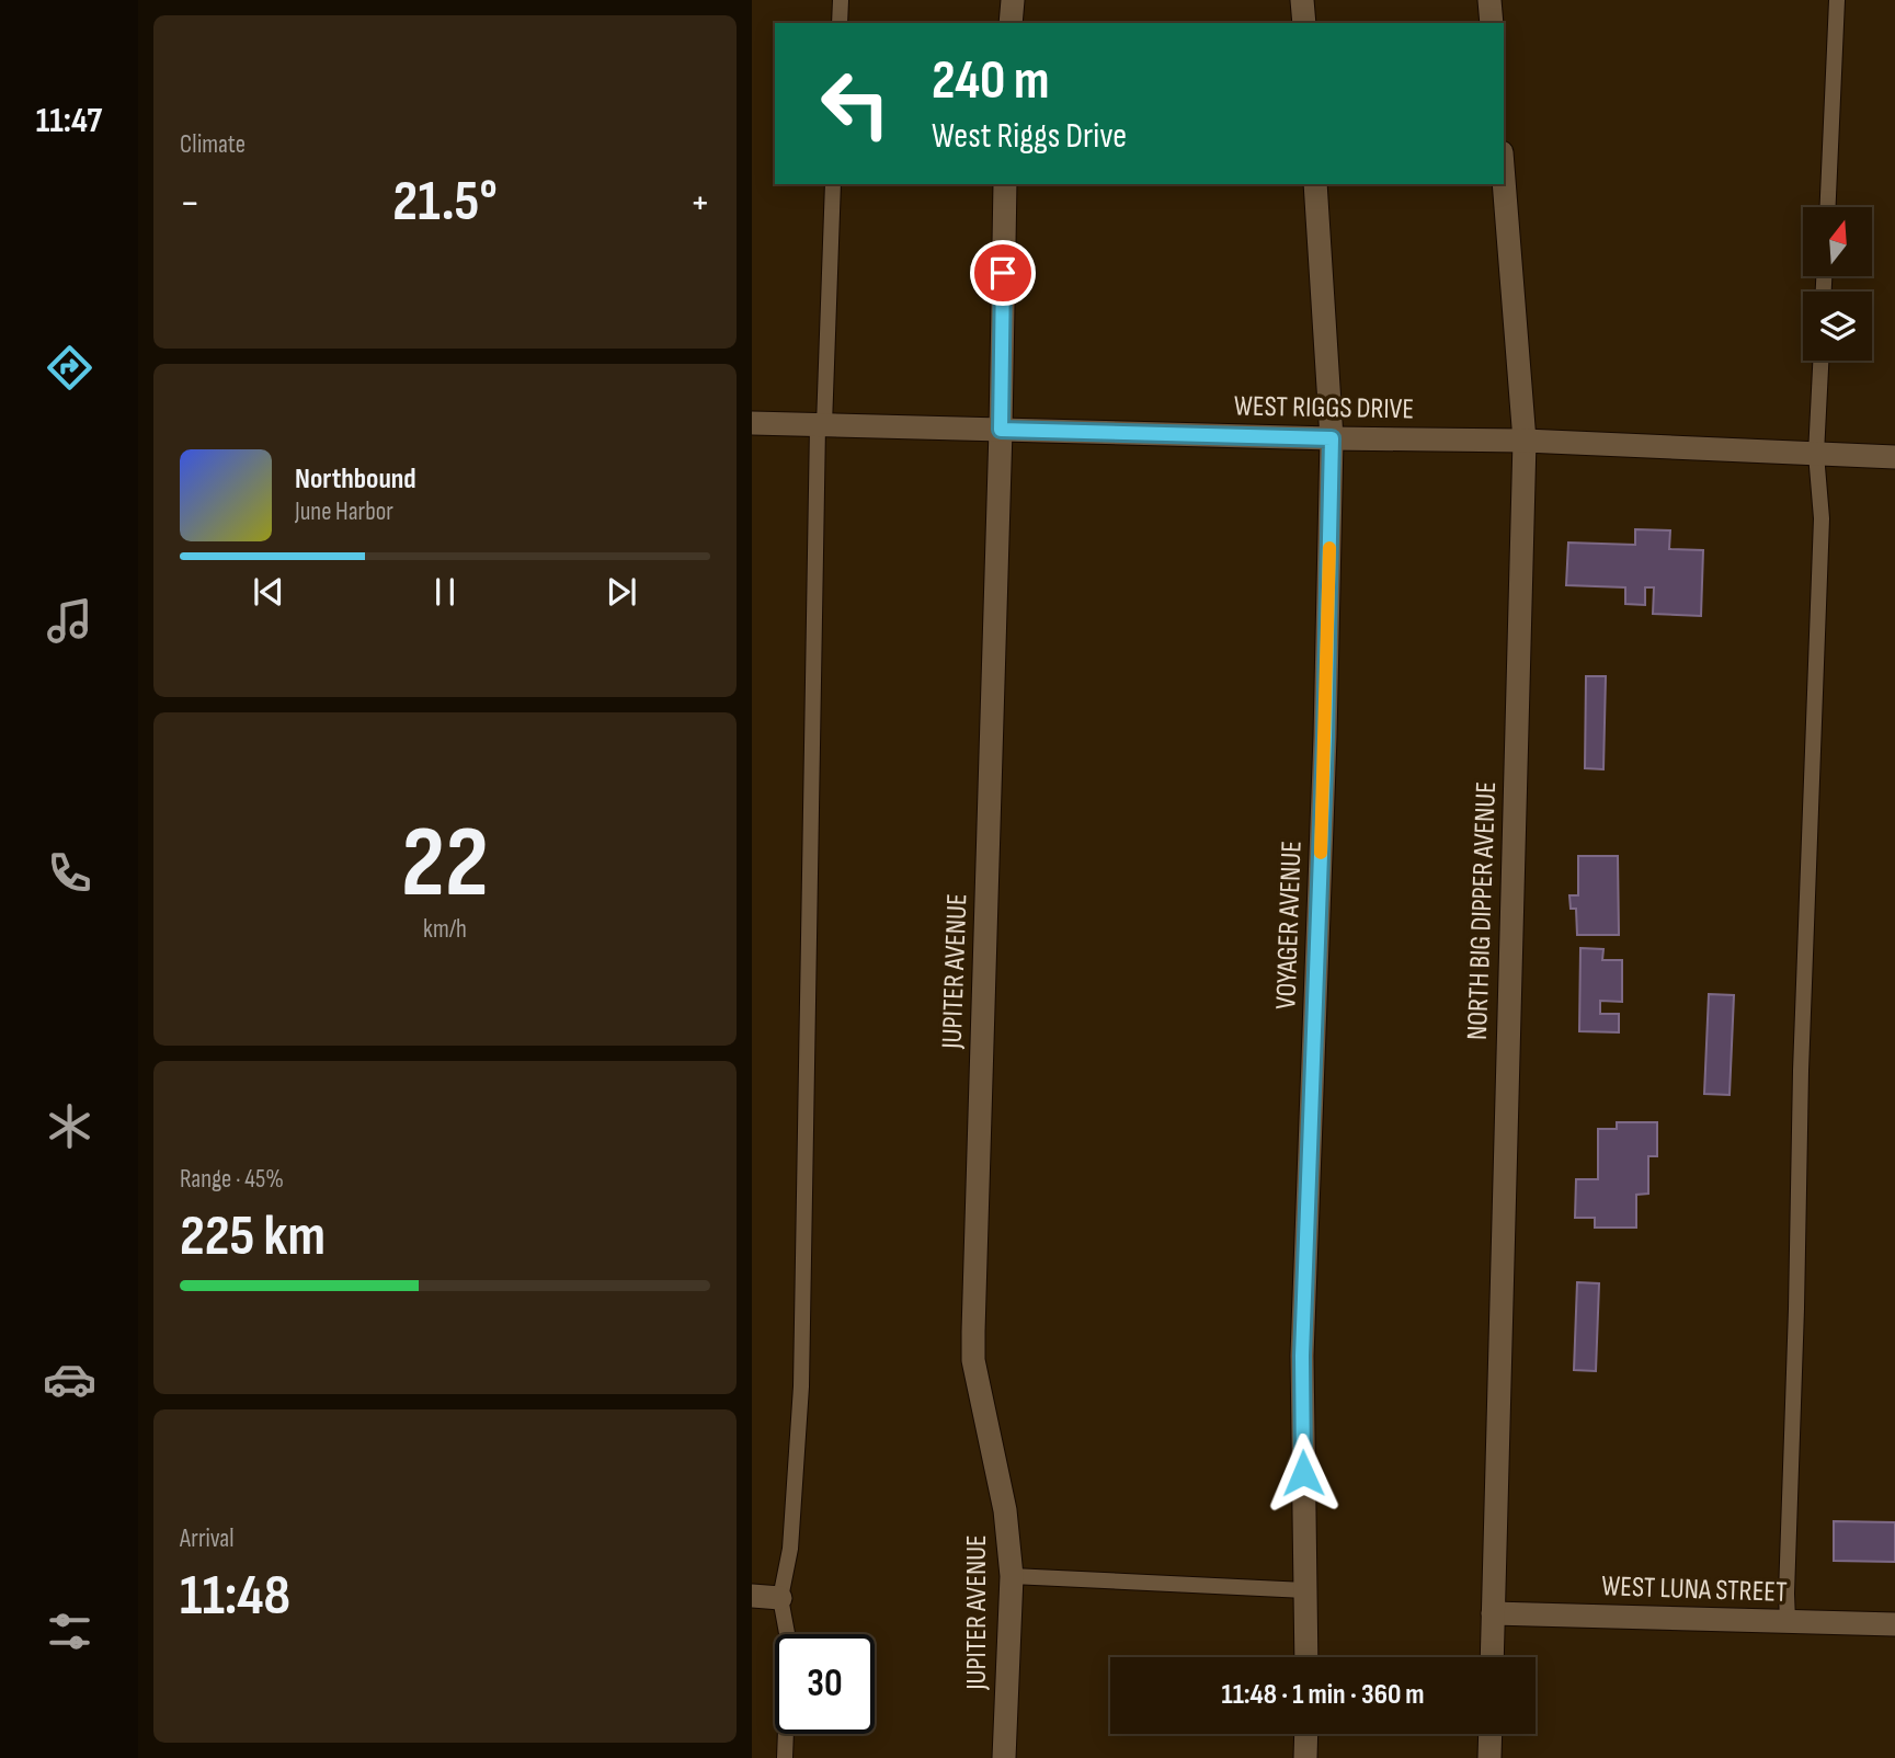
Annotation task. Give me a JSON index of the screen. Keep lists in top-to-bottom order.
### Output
{
  "streets": {
    "street": [
      "WEST RIGGS DRIVE",
      "NORTH BIG DIPPER AVENUE",
      "VOYAGER AVENUE",
      "JUPITER AVENUE",
      "WEST LUNA STREET"
    ]
  },
  "crossings": [
    ["WEST RIGGS DRIVE", "NORTH BIG DIPPER AVENUE"],
    ["WEST RIGGS DRIVE", "VOYAGER AVENUE"],
    ["WEST RIGGS DRIVE", "JUPITER AVENUE"],
    ["NORTH BIG DIPPER AVENUE", "WEST LUNA STREET"]
  ],
  "north": "top",
  "page": {
    "tabs": "11:47",
    "tile": [
      "Climate",
      ["22", "km/h"],
      ["Range · 45%", "225 km"],
      ["Arrival", "11:48"]
    ],
    "turn": ["240 m", "West Riggs Drive"],
    "heat": ["−", "21.5°", "+"],
    "song": ["Northbound", "June Harbor"],
    "limit": "30",
    "trip": "11:48 · 1 min · 360 m"
  }
}
